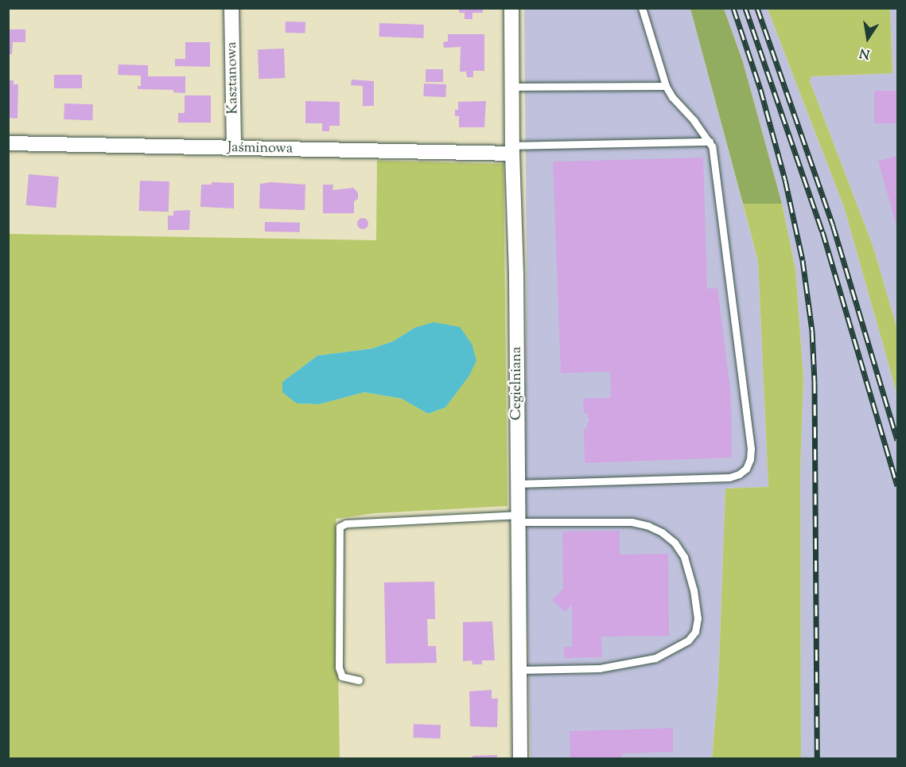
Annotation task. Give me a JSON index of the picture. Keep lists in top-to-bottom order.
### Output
{
  "streets": {
    "street": ["Kasztanowa", "Jaśminowa", "Cegielniana"]
  },
  "crossings": [
    ["Kasztanowa", "Jaśminowa"],
    ["Jaśminowa", "Cegielniana"]
  ],
  "north": "bottom"
}
